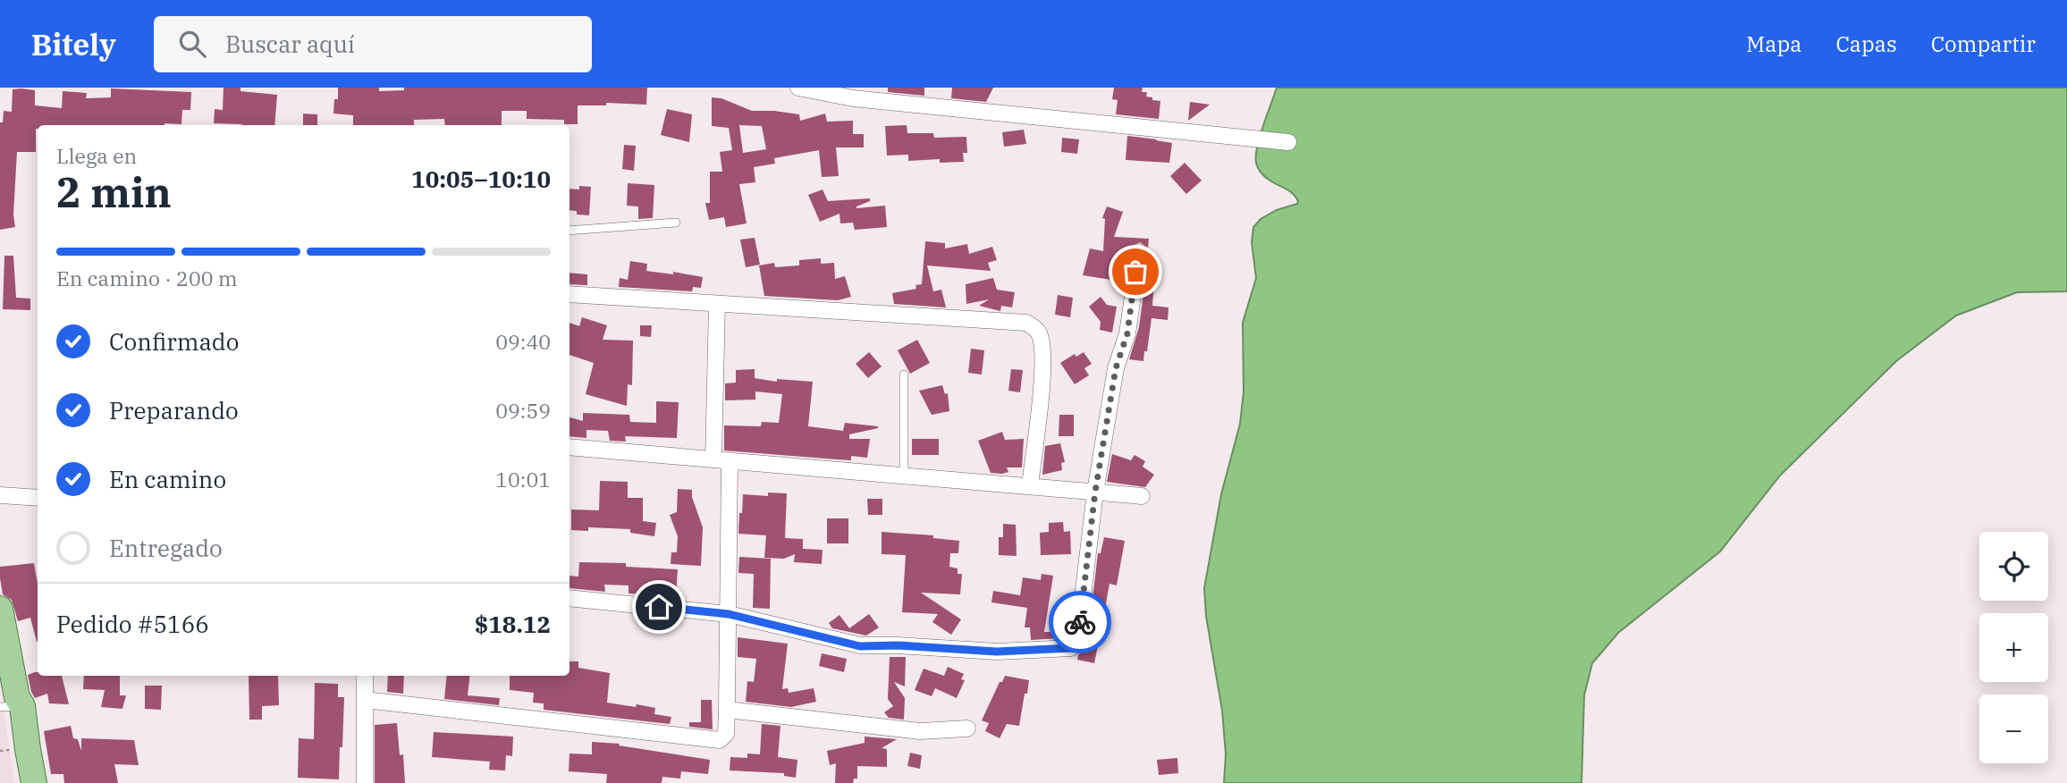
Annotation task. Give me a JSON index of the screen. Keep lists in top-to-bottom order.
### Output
{
  "page": {
    "header": "Bitely",
    "search": "Buscar aquí",
    "nav": ["Mapa", "Capas", "Compartir"],
    "heading": ["2 min", "Llega en", "10:05–10:10"],
    "panel": ["Pedido #5166", "$18.12"],
    "bar": "En camino · 200 m",
    "list": [
      ["Confirmado", "09:40"],
      ["Preparando", "09:59"],
      ["En camino", "10:01"],
      "Entregado"
    ],
    "map_buttons": ["+", "−"]
  }
}
